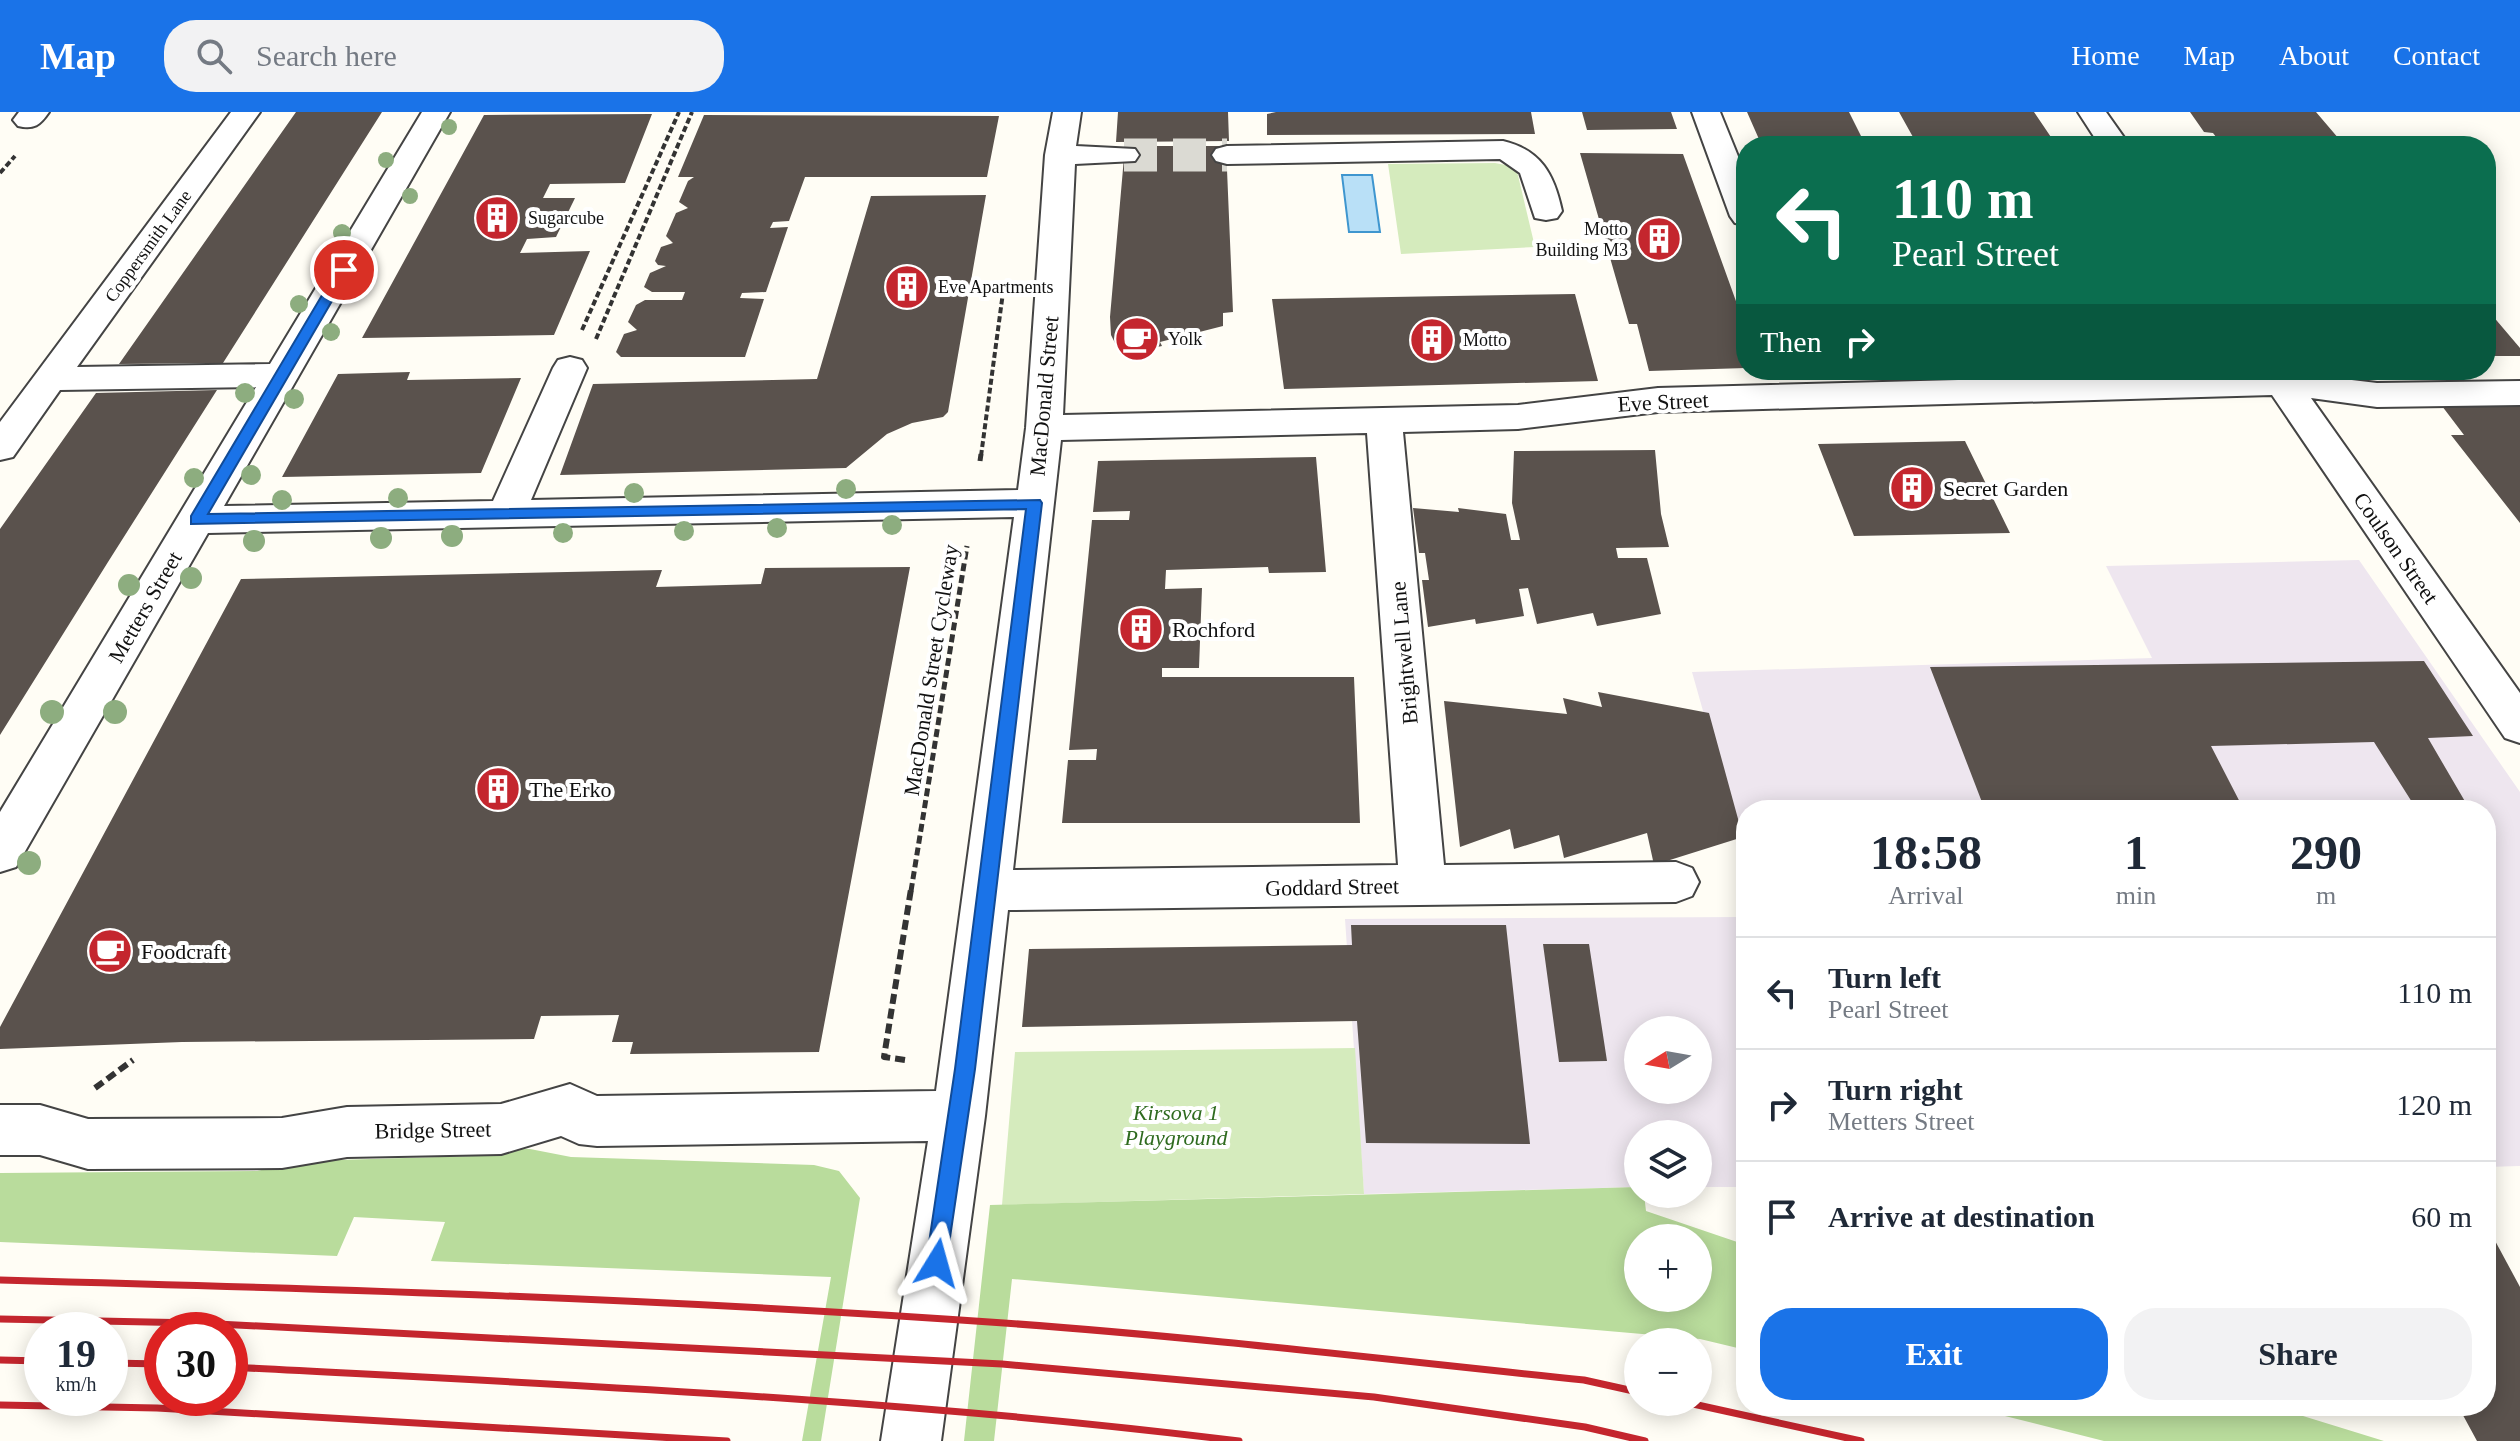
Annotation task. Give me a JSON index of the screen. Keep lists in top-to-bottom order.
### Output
{
  "streets": {
    "street": [
      "Coppersmith Lane",
      "MacDonald Street",
      "Eve Street",
      "Coulson Street",
      "Metters Street",
      "Brightwell Lane",
      "Goddard Street",
      "Bridge Street"
    ],
    "path": ["MacDonald Street Cycleway"]
  },
  "crossings": [
    ["MacDonald Street", "Eve Street"],
    ["MacDonald Street", "MacDonald Street Cycleway"],
    ["MacDonald Street", "Goddard Street"],
    ["MacDonald Street", "Bridge Street"],
    ["Eve Street", "Brightwell Lane"],
    ["Brightwell Lane", "Goddard Street"],
    ["MacDonald Street Cycleway", "Bridge Street"]
  ],
  "parks": ["Kirsova 1 Playground"],
  "places": {
    "building": [
      "Sugarcube",
      "Motto Building M3",
      "Eve Apartments",
      "Motto",
      "Secret Garden",
      "Rochford",
      "The Erko"
    ],
    "cafe": ["Yolk", "Foodcraft"]
  },
  "north": "left",
  "page": {
    "header": "Map",
    "search": "Search here",
    "nav": [
      "Home",
      "Map",
      "About",
      "Contact"
    ],
    "turn": ["110 m", "Pearl Street"],
    "then": "Then",
    "eta": [
      "18:58",
      "Arrival",
      "1",
      "min",
      "290",
      "m"
    ],
    "list": [
      {
        "name": "Turn left",
        "note": "Pearl Street",
        "value": "110 m"
      },
      {
        "name": "Turn right",
        "note": "Metters Street",
        "value": "120 m"
      },
      {
        "name": "Arrive at destination",
        "value": "60 m"
      }
    ],
    "map_buttons": ["+", "−"],
    "buttons": ["Exit", "Share"],
    "speed": "19 km/h",
    "limit": "30"
  }
}
